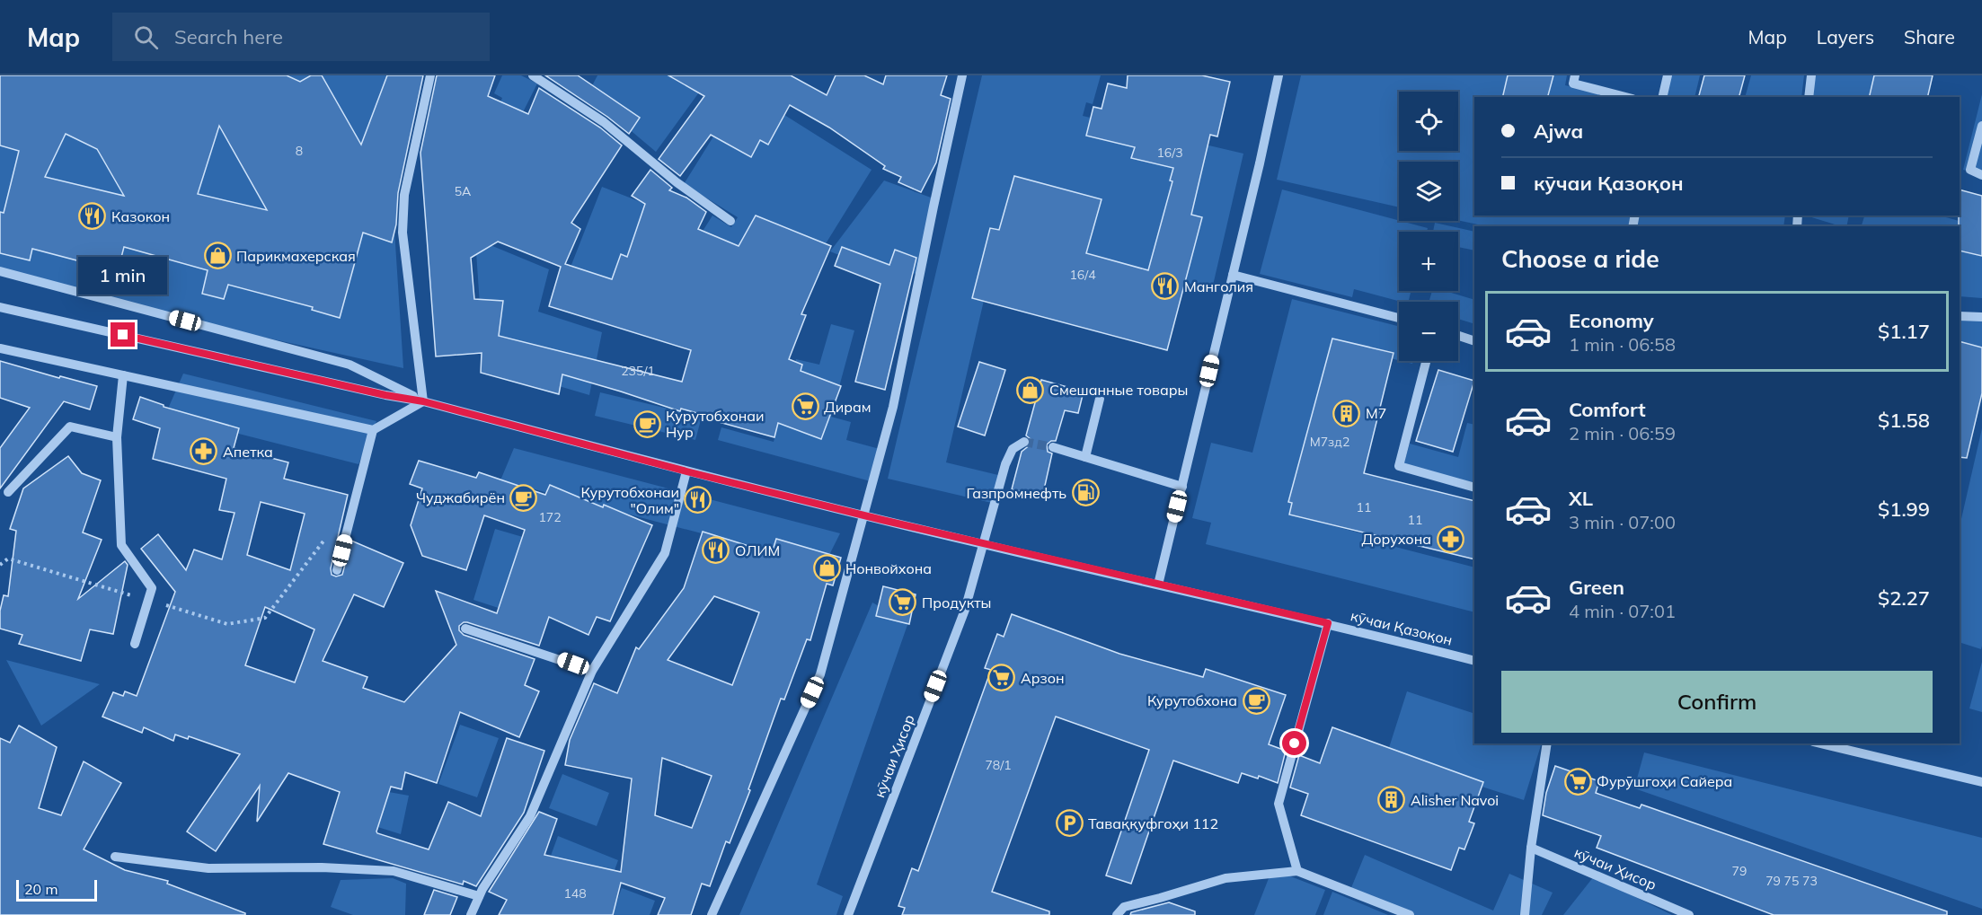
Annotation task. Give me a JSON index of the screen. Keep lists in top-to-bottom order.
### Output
{
  "streets": {
    "street": ["кӯчаи Қазоқон", "кӯчаи Ҳисор"]
  },
  "crossings": [
    ["кӯчаи Қазоқон", "кӯчаи Ҳисор"]
  ],
  "places": {
    "restaurant": [
      "Казокон",
      "Манголия",
      "Курутобхонаи \"Олим\"",
      "ОЛИМ"
    ],
    "shop": ["Парикмахерская", "Смешанные товары", "Нонвойхона"],
    "supermarket": [
      "Дирам",
      "Продукты",
      "Арзон",
      "Фурӯшгоҳи Сайера"
    ],
    "building": ["М7", "Alisher Navoi"],
    "cafe": ["Курутобхонаи Нур", "Чуджабирён", "Курутобхона"],
    "pharmacy": ["Апетка", "Дорухона"],
    "fuel station": ["Газпромнефть"],
    "parking": ["Таваққуфгоҳи 112"]
  },
  "house_numbers": [
    "8",
    "16/3",
    "5А",
    "16/4",
    "235/1",
    "М7зд2",
    "11",
    "172",
    "11",
    "78/1",
    "79",
    "79 75 73",
    "148"
  ],
  "scale_bar": "20 m",
  "page": {
    "header": "Map",
    "search": "Search here",
    "nav": ["Map", "Layers", "Share"],
    "map_buttons": ["+", "−"],
    "banner": ["Ajwa", "кӯчаи Қазоқон"],
    "heading": "Choose a ride",
    "bubble": "1 min",
    "list": [
      {
        "name": "Economy",
        "note": "1 min · 06:58",
        "value": "$1.17"
      },
      {
        "name": "Comfort",
        "note": "2 min · 06:59",
        "value": "$1.58"
      },
      {
        "name": "XL",
        "note": "3 min · 07:00",
        "value": "$1.99"
      },
      {
        "name": "Green",
        "note": "4 min · 07:01",
        "value": "$2.27"
      }
    ],
    "buttons": "Confirm",
    "scale": "20 m"
  }
}
